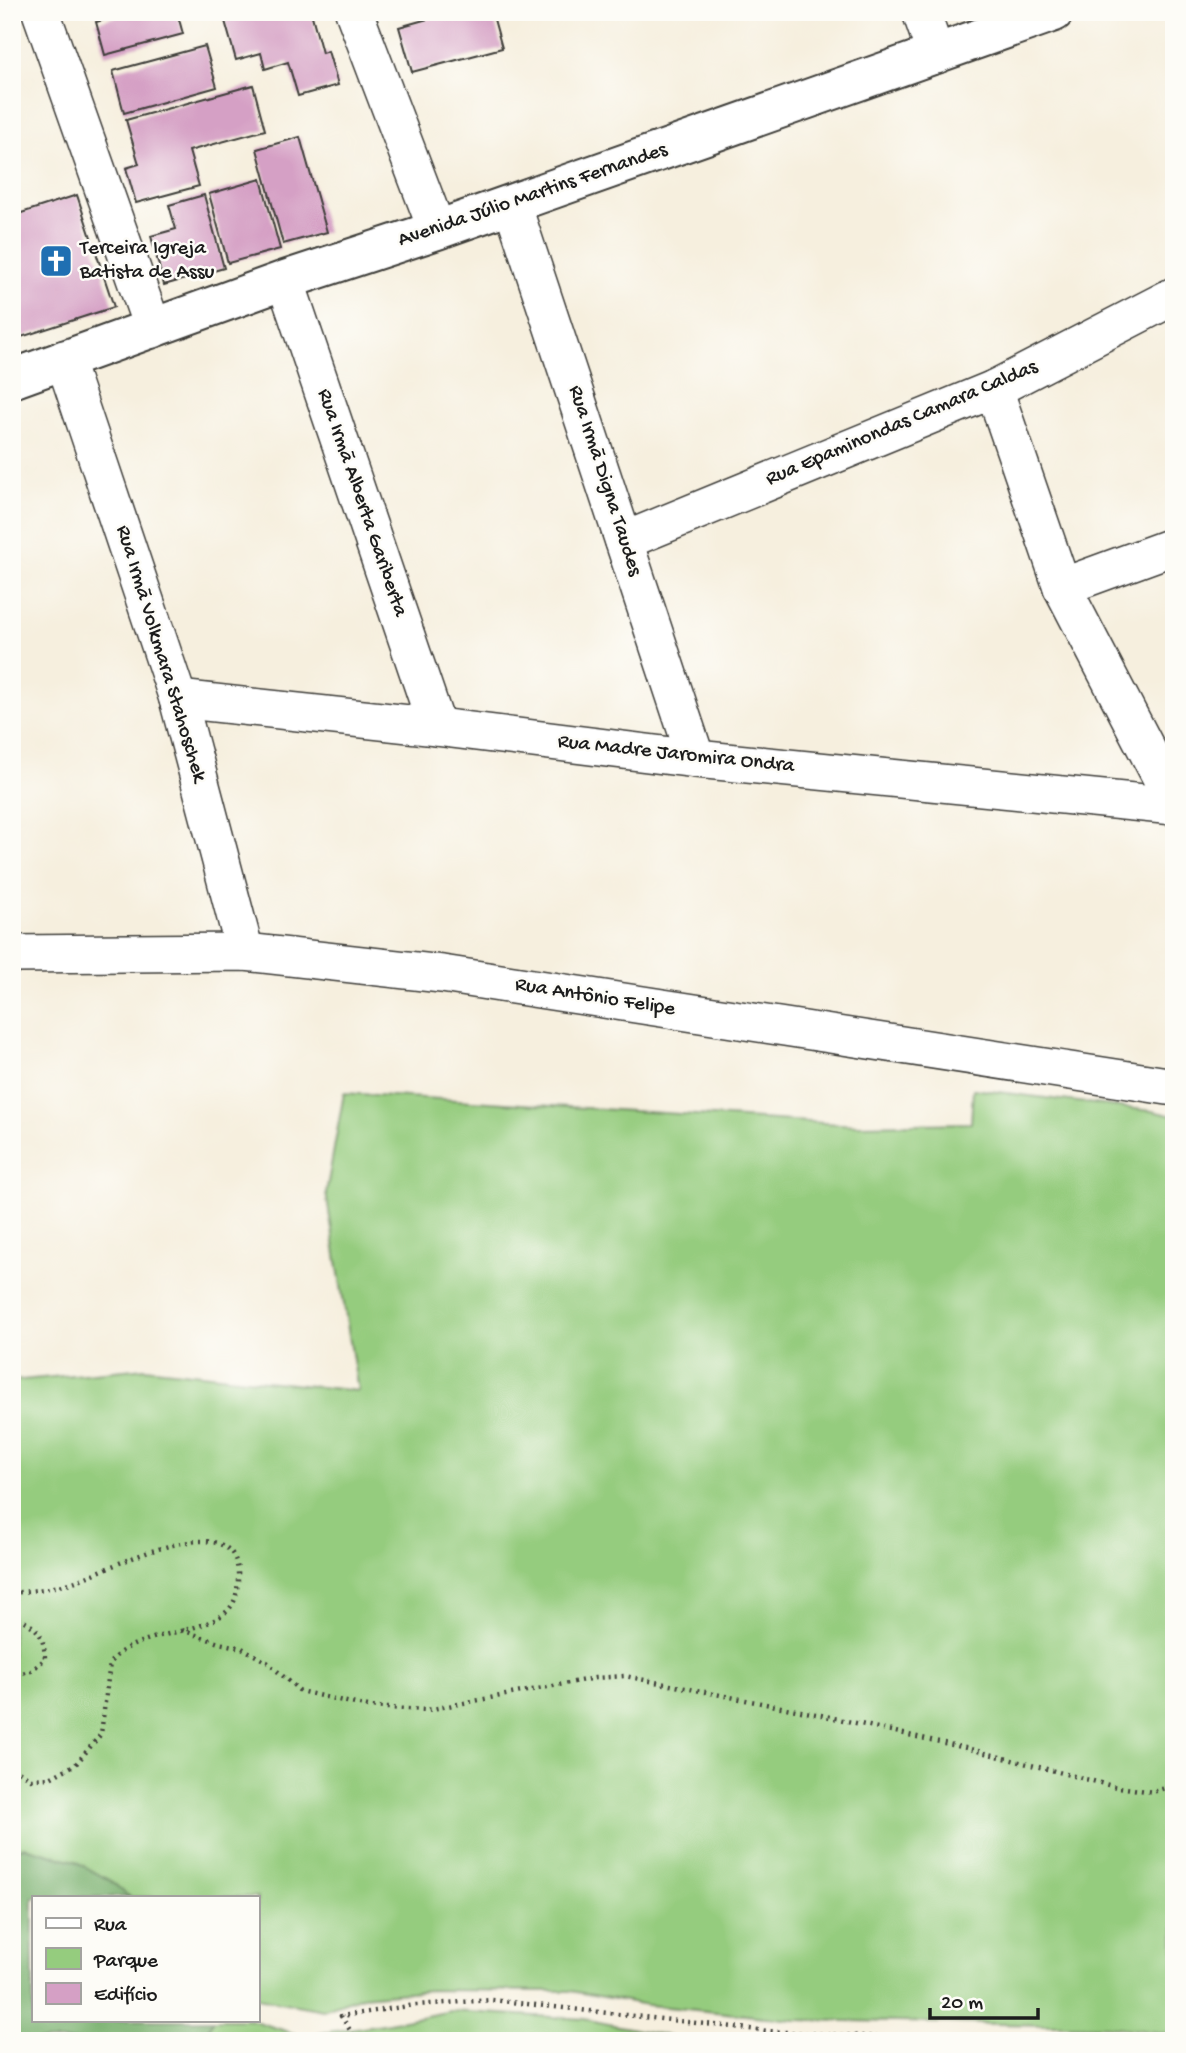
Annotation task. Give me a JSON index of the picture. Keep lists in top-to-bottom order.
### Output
{
  "streets": {
    "street": [
      "Avenida Júlio Martins Fernandes",
      "Rua Epaminondas Camara Caldas",
      "Rua Irmã Digna Taudes",
      "Rua Irmã Alberta Gariberta",
      "Rua Irmã Volkmara Stahoschek",
      "Rua Madre Jaromira Ondra",
      "Rua Antônio Felipe"
    ]
  },
  "crossings": [
    ["Avenida Júlio Martins Fernandes", "Rua Irmã Digna Taudes"],
    ["Avenida Júlio Martins Fernandes", "Rua Irmã Alberta Gariberta"],
    ["Avenida Júlio Martins Fernandes", "Rua Irmã Volkmara Stahoschek"],
    ["Rua Epaminondas Camara Caldas", "Rua Irmã Digna Taudes"],
    ["Rua Irmã Digna Taudes", "Rua Madre Jaromira Ondra"],
    ["Rua Irmã Alberta Gariberta", "Rua Madre Jaromira Ondra"],
    ["Rua Irmã Volkmara Stahoschek", "Rua Madre Jaromira Ondra"],
    ["Rua Irmã Volkmara Stahoschek", "Rua Antônio Felipe"]
  ],
  "places": {
    "church": ["Terceira Igreja Batista de Assu"]
  },
  "legend": ["Rua", "Parque", "Edifício"],
  "scale_bar": "20 m"
}
